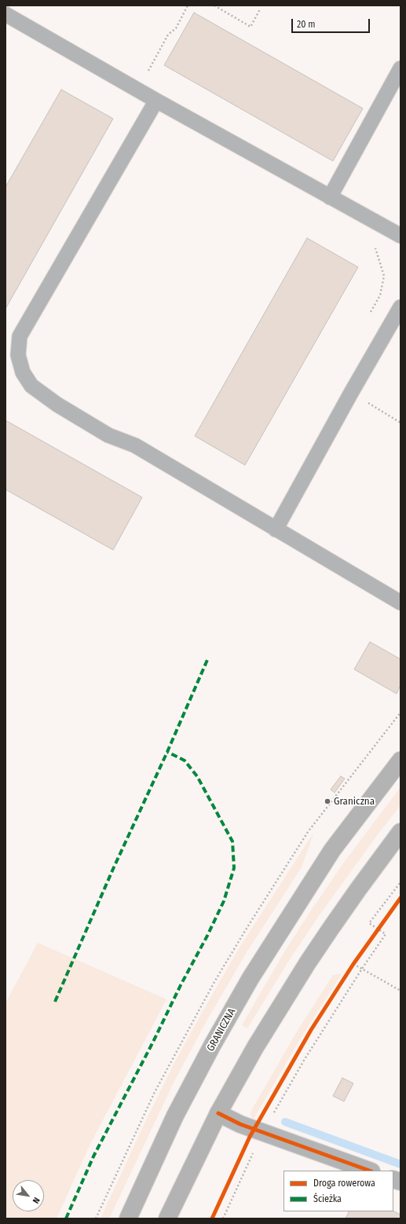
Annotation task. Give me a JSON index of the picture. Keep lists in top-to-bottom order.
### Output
{
  "streets": {
    "main road": ["GRANICZNA"]
  },
  "places": ["Graniczna"],
  "legend": ["Droga rowerowa", "Ścieżka"],
  "scale_bar": "20 m",
  "north": "bottom right"
}
